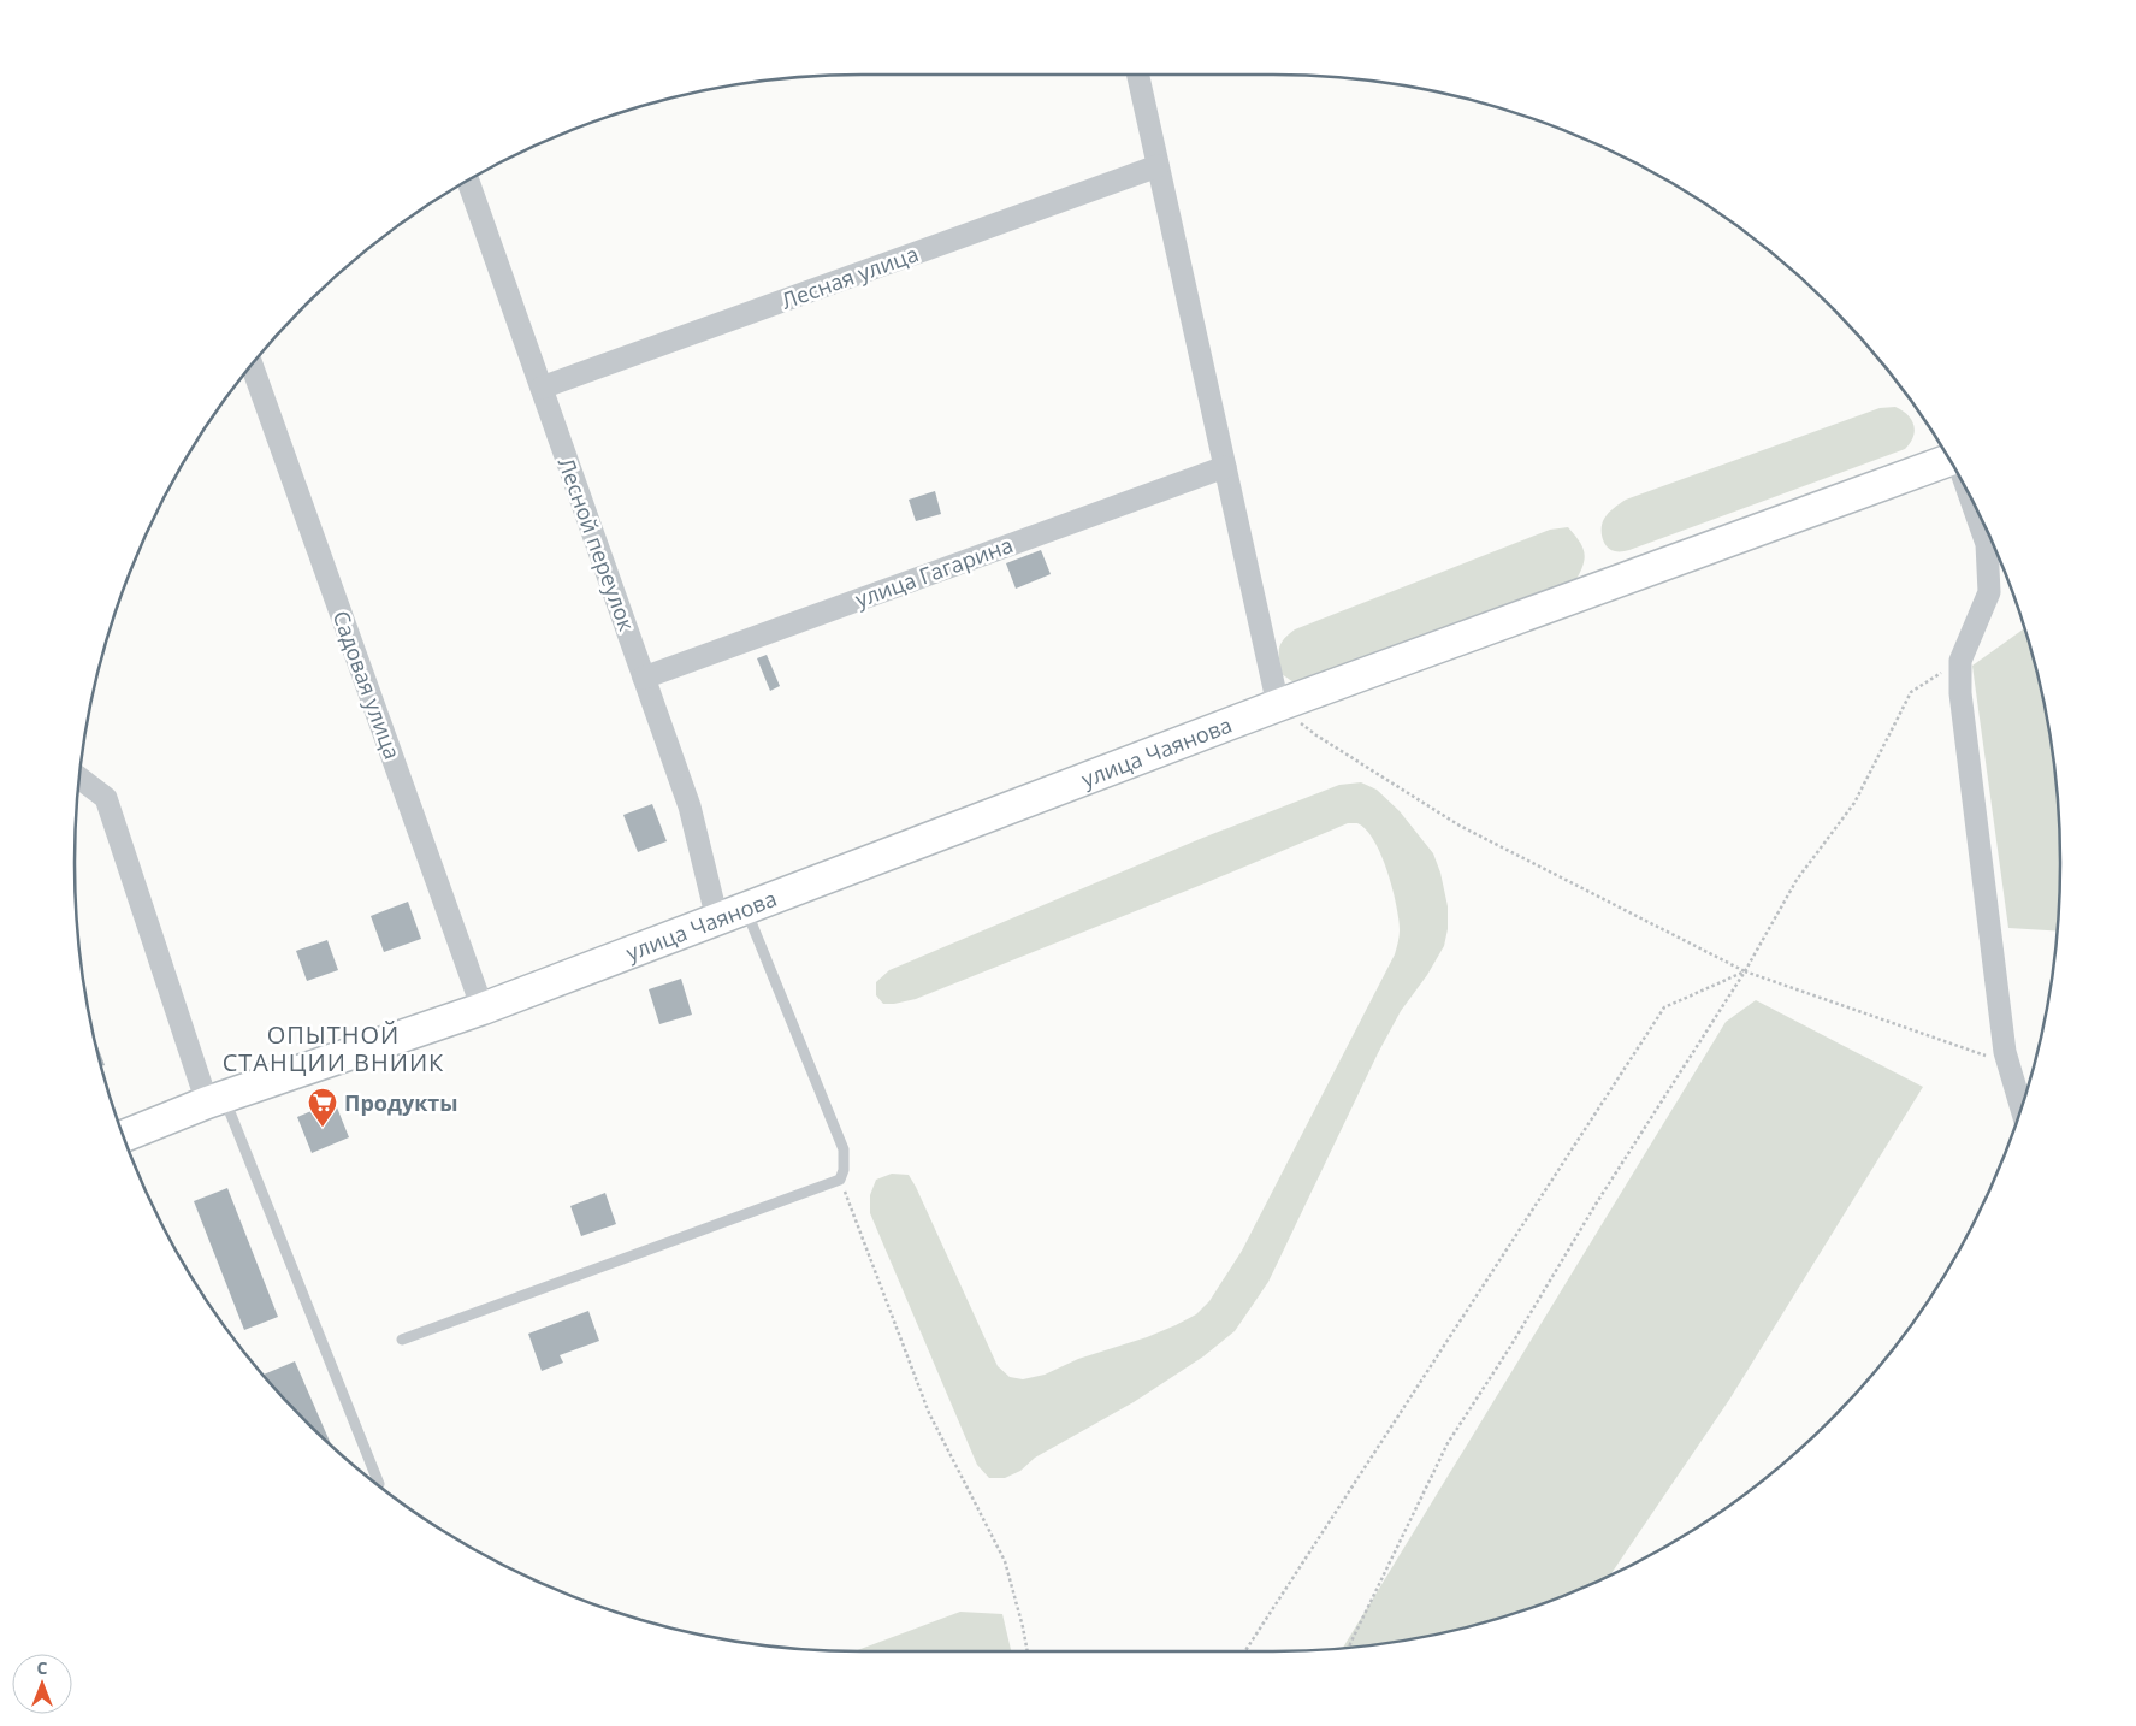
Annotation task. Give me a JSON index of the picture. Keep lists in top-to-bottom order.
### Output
{
  "streets": {
    "street": [
      "Лесная улица",
      "Лесной переулок",
      "улица Гагарина",
      "Садовая улица",
      "улица Чаянова"
    ]
  },
  "crossings": [
    ["Лесная улица", "Лесной переулок"],
    ["Лесной переулок", "улица Гагарина"],
    ["Лесной переулок", "улица Чаянова"],
    ["Садовая улица", "улица Чаянова"]
  ],
  "districts": ["ОПЫТНОЙ СТАНЦИИ ВНИИК"],
  "places": {
    "supermarket": ["Продукты"]
  },
  "north": "top"
}
